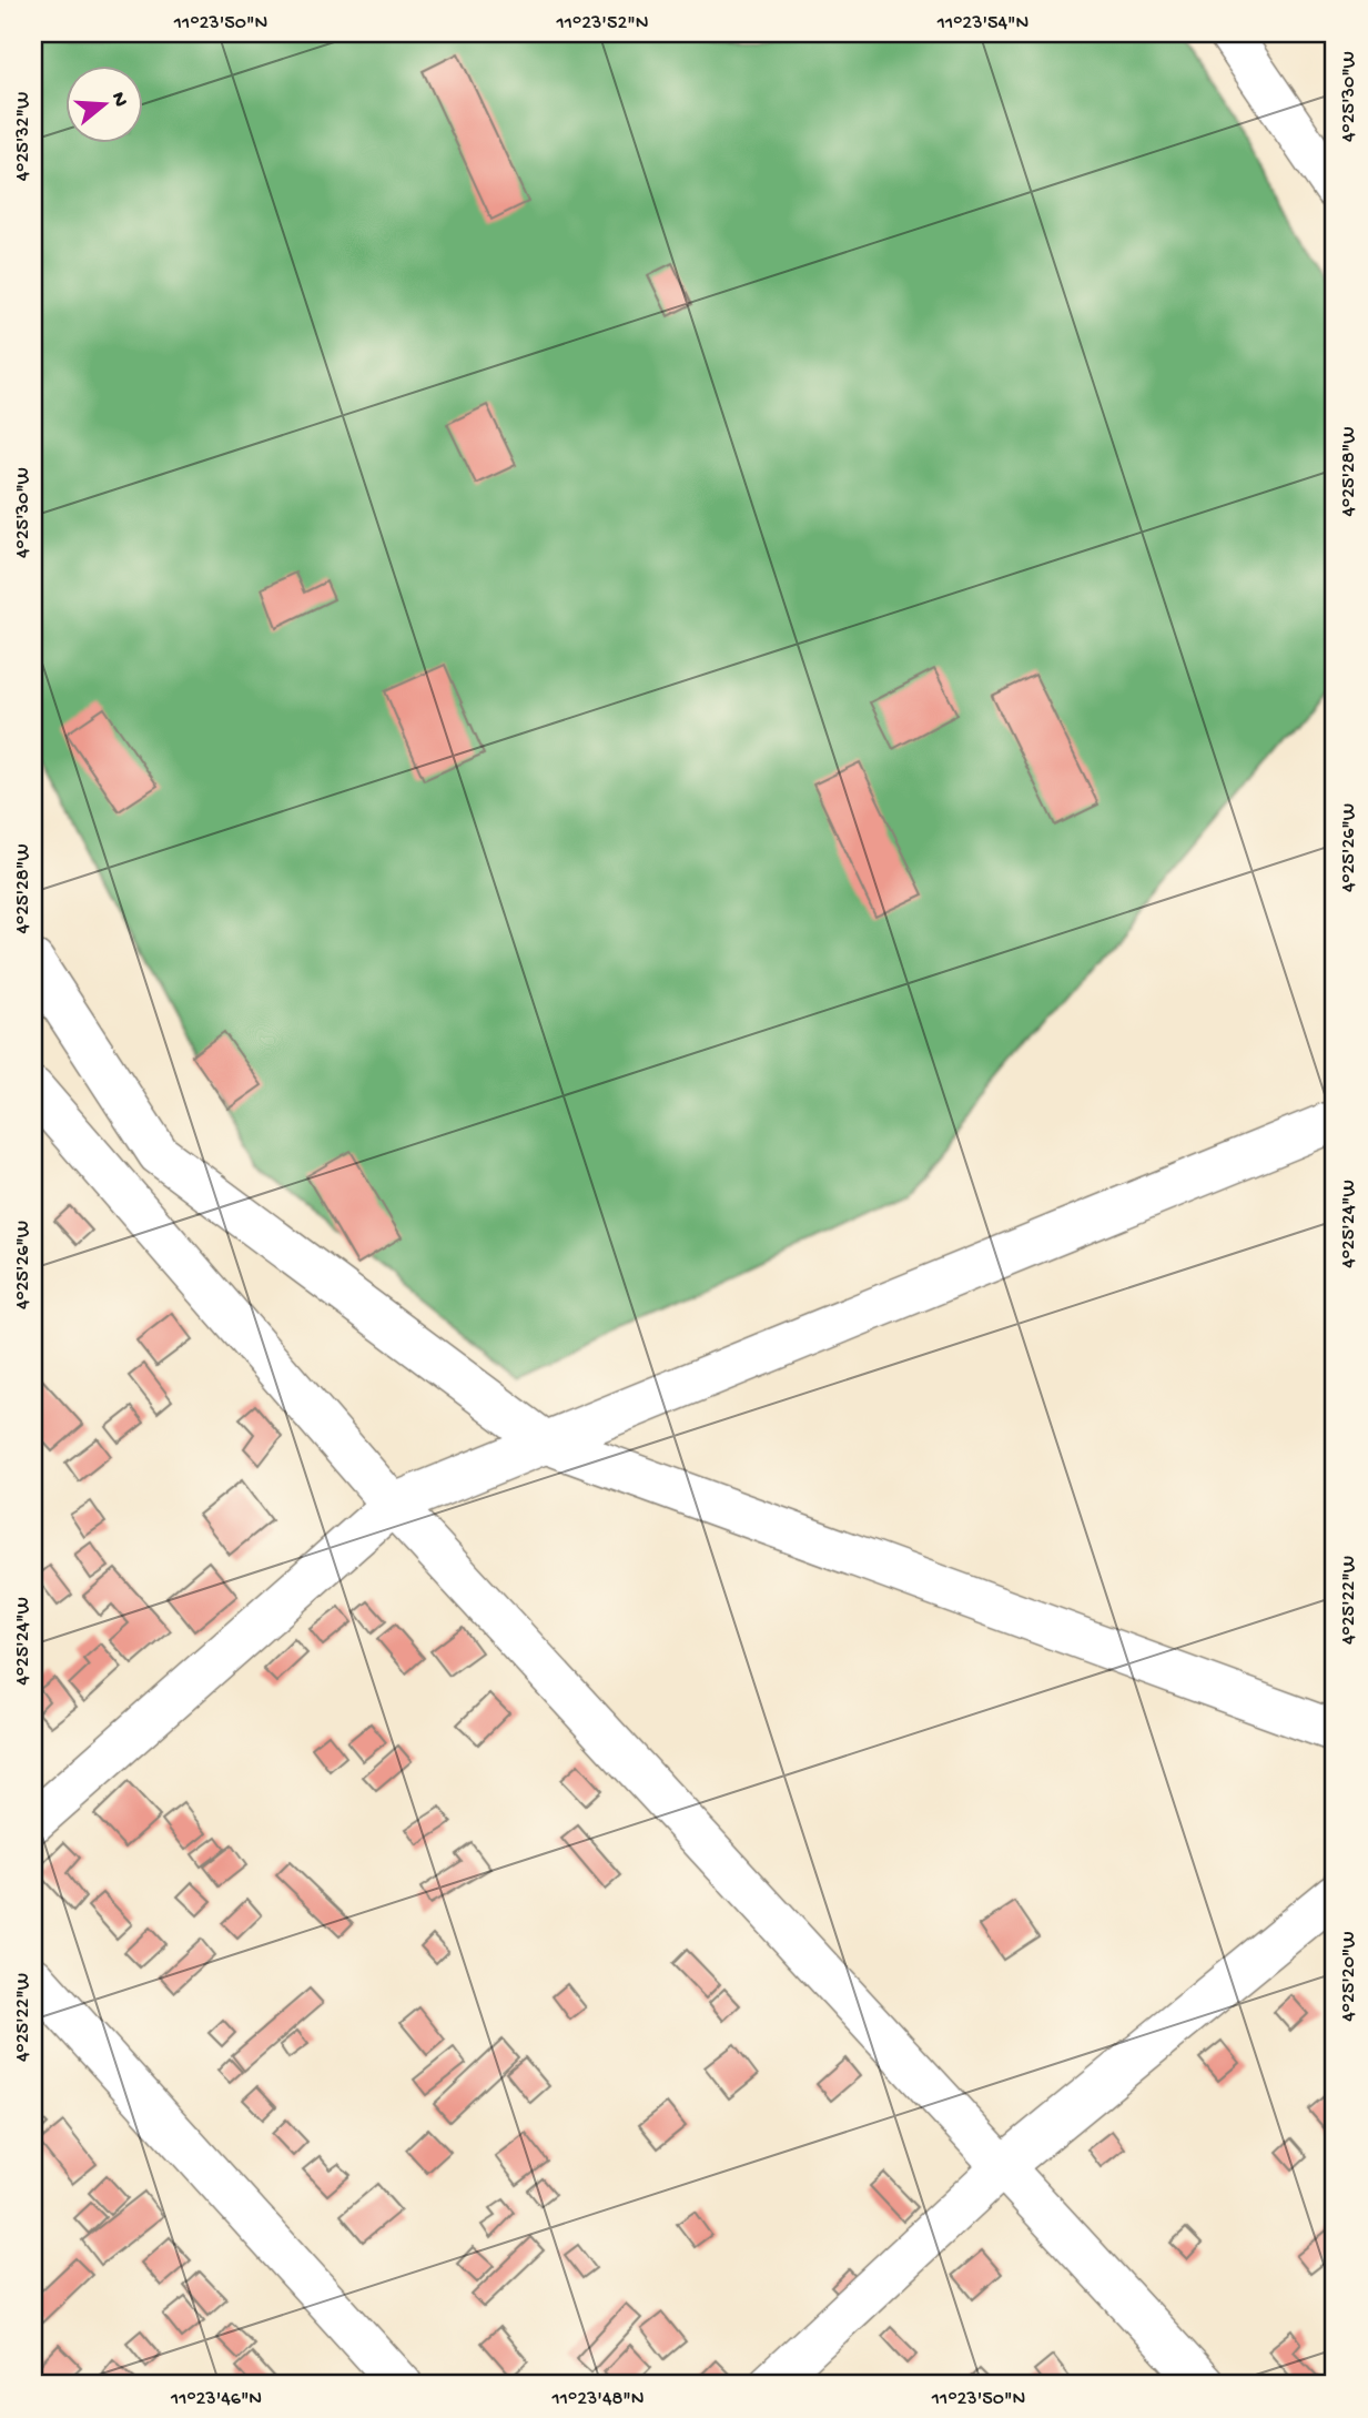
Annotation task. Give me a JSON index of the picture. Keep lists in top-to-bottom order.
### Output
{
  "north": "right",
  "coordinates": [
    "11°23'50\"N",
    "11°23'52\"N",
    "11°23'54\"N",
    "4°25'30\"W",
    "4°25'32\"W",
    "4°25'28\"W",
    "4°25'26\"W",
    "4°25'24\"W",
    "4°25'22\"W",
    "4°25'20\"W",
    "11°23'46\"N",
    "11°23'48\"N"
  ]
}
